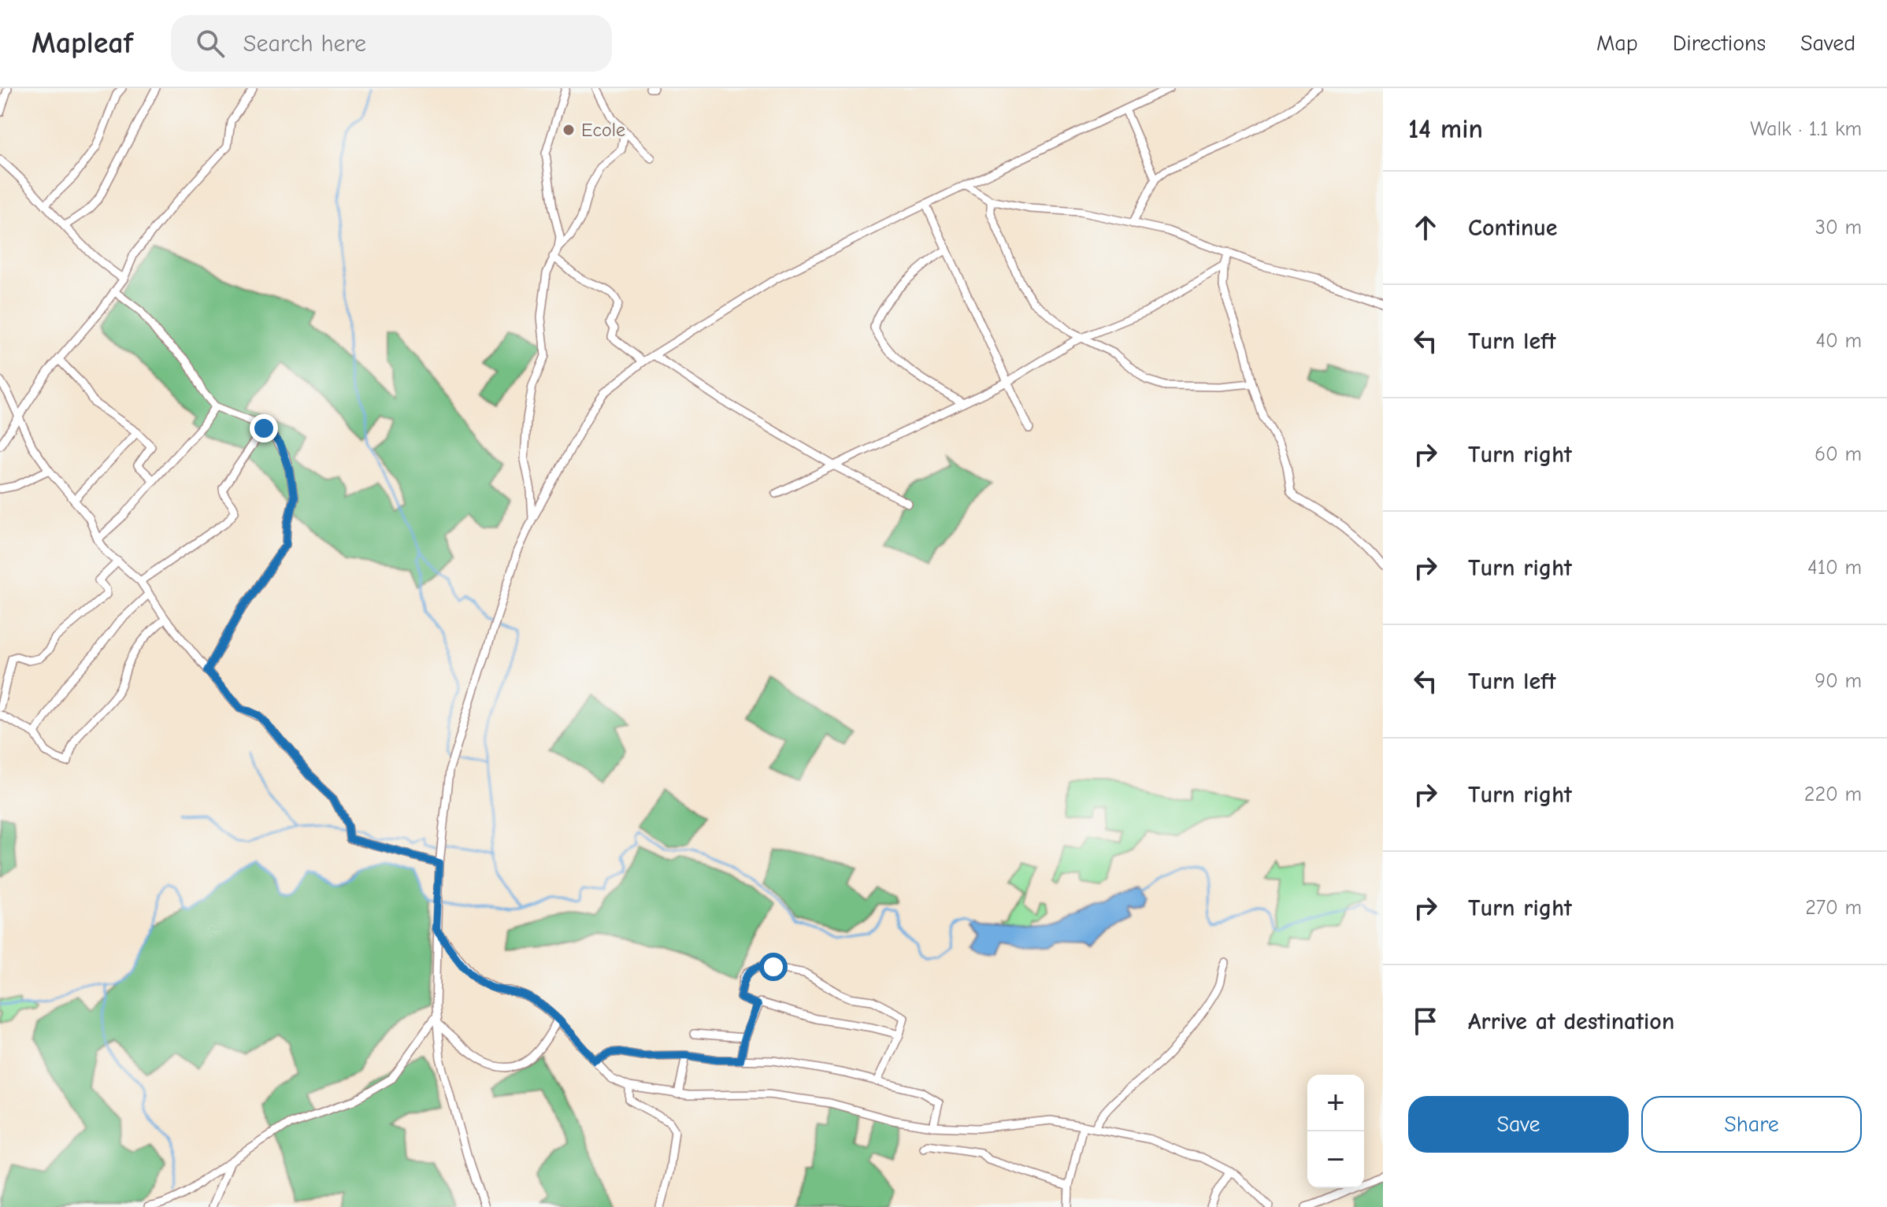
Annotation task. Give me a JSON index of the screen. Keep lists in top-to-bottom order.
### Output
{
  "places": ["Ecole"],
  "page": {
    "header": "Mapleaf",
    "search": "Search here",
    "nav": ["Map", "Directions", "Saved"],
    "heading": ["14 min", "Walk · 1.1 km"],
    "list": [
      ["Continue", "30 m"],
      ["Turn left", "40 m"],
      ["Turn right", "60 m"],
      ["Turn right", "410 m"],
      ["Turn left", "90 m"],
      ["Turn right", "220 m"],
      ["Turn right", "270 m"],
      "Arrive at destination"
    ],
    "map_buttons": ["+", "−"],
    "buttons": ["Save", "Share"]
  }
}
